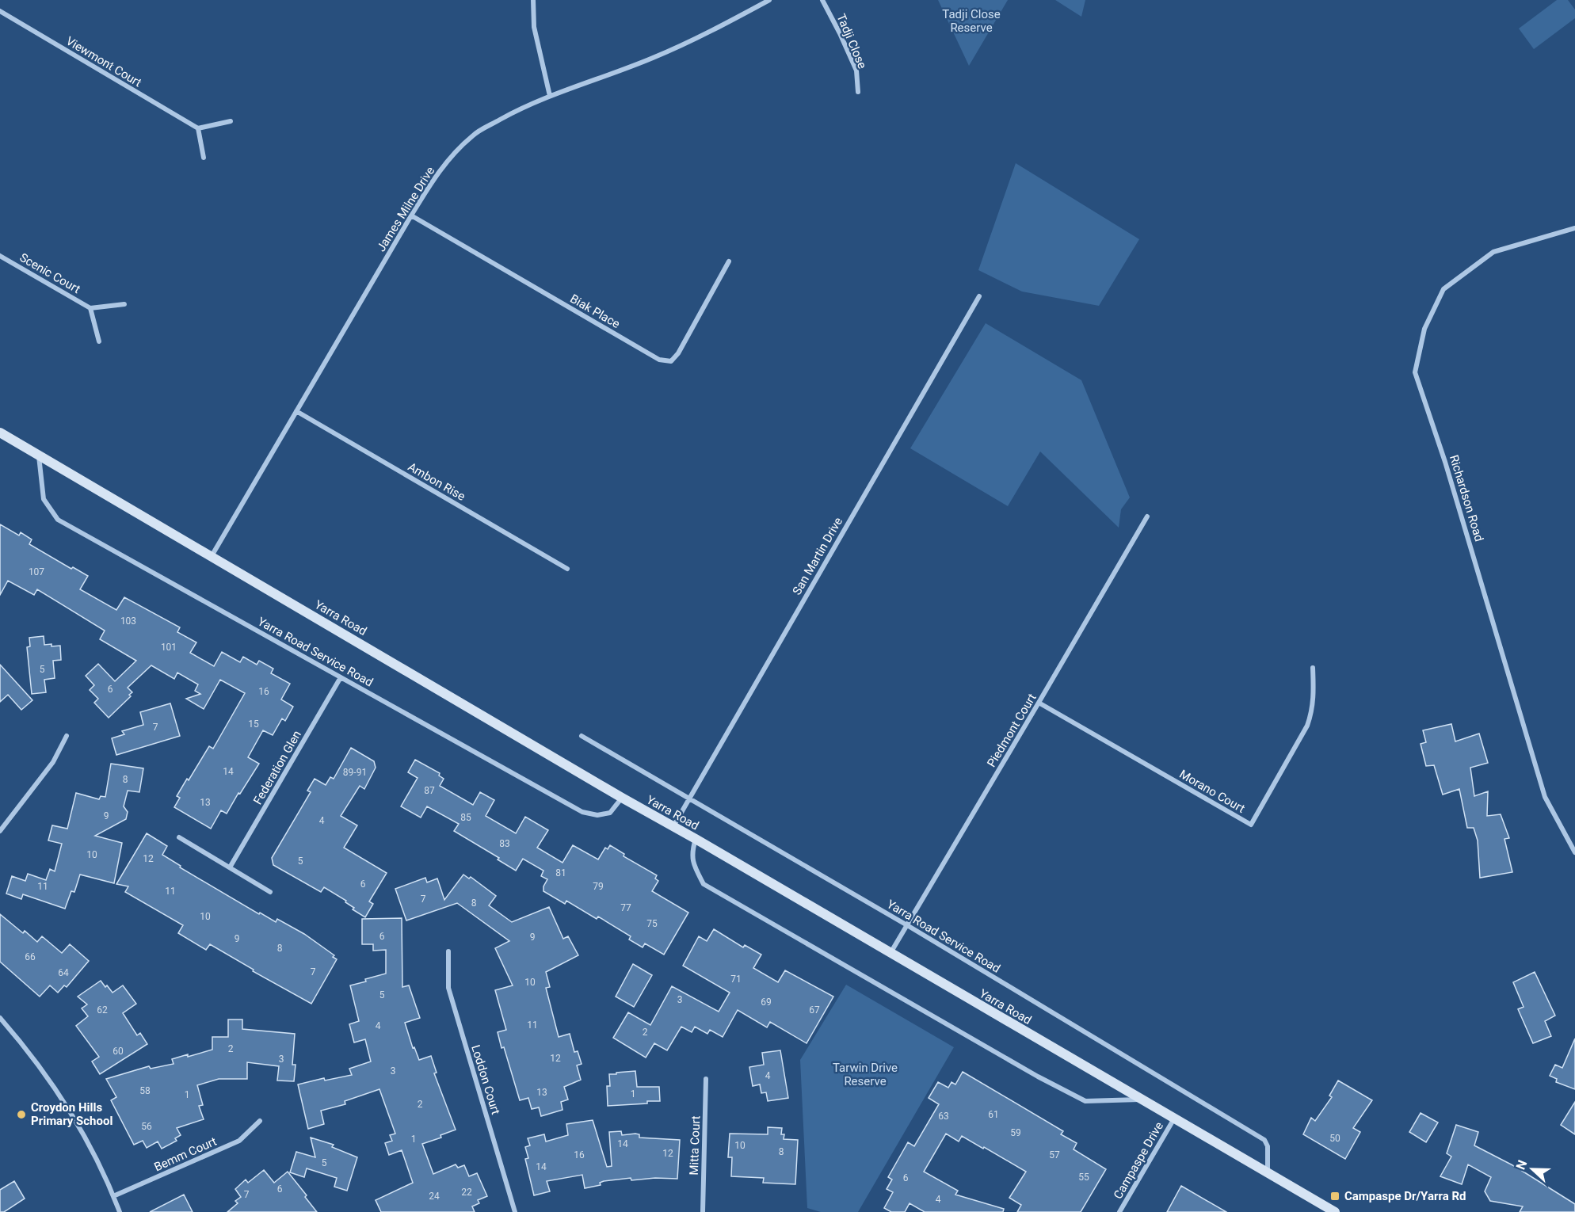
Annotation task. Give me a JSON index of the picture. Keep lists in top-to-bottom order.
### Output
{
  "streets": {
    "main road": ["Yarra Road"],
    "street": [
      "Tadji Close",
      "Viewmont Court",
      "James Milne Drive",
      "Scenic Court",
      "Biak Place",
      "Ambon Rise",
      "Richardson Road",
      "San Martin Drive",
      "Yarra Road Service Road",
      "Piedmont Court",
      "Federation Glen",
      "Morano Court",
      "Loddon Court",
      "Mitta Court",
      "Bemm Court",
      "Campaspe Drive"
    ]
  },
  "crossings": [
    ["James Milne Drive", "Biak Place"],
    ["James Milne Drive", "Ambon Rise"],
    ["James Milne Drive", "Yarra Road"],
    ["San Martin Drive", "Yarra Road"],
    ["San Martin Drive", "Yarra Road Service Road"],
    ["Yarra Road", "Yarra Road Service Road"],
    ["Yarra Road", "Piedmont Court"],
    ["Yarra Road", "Campaspe Drive"],
    ["Yarra Road Service Road", "Piedmont Court"],
    ["Yarra Road Service Road", "Federation Glen"],
    ["Piedmont Court", "Morano Court"]
  ],
  "parks": ["Tadji Close Reserve", "Tarwin Drive Reserve"],
  "places": {
    "other": ["Croydon Hills Primary School"],
    "transit": ["Campaspe Dr/Yarra Rd"]
  },
  "house_numbers": [
    "107",
    "103",
    "101",
    "5",
    "6",
    "16",
    "15",
    "7",
    "14",
    "89-91",
    "8",
    "87",
    "13",
    "9",
    "85",
    "4",
    "83",
    "10",
    "12",
    "5",
    "81",
    "6",
    "11",
    "79",
    "11",
    "7",
    "8",
    "77",
    "10",
    "75",
    "6",
    "9",
    "9",
    "8",
    "66",
    "7",
    "64",
    "71",
    "10",
    "5",
    "3",
    "69",
    "62",
    "67",
    "11",
    "4",
    "2",
    "2",
    "60",
    "12",
    "3",
    "3",
    "4",
    "58",
    "13",
    "1",
    "1",
    "2",
    "61",
    "63",
    "56",
    "59",
    "50",
    "1",
    "14",
    "10",
    "8",
    "12",
    "16",
    "57",
    "5",
    "14",
    "55",
    "6",
    "6",
    "22",
    "7",
    "24",
    "4"
  ],
  "north": "left"
}
